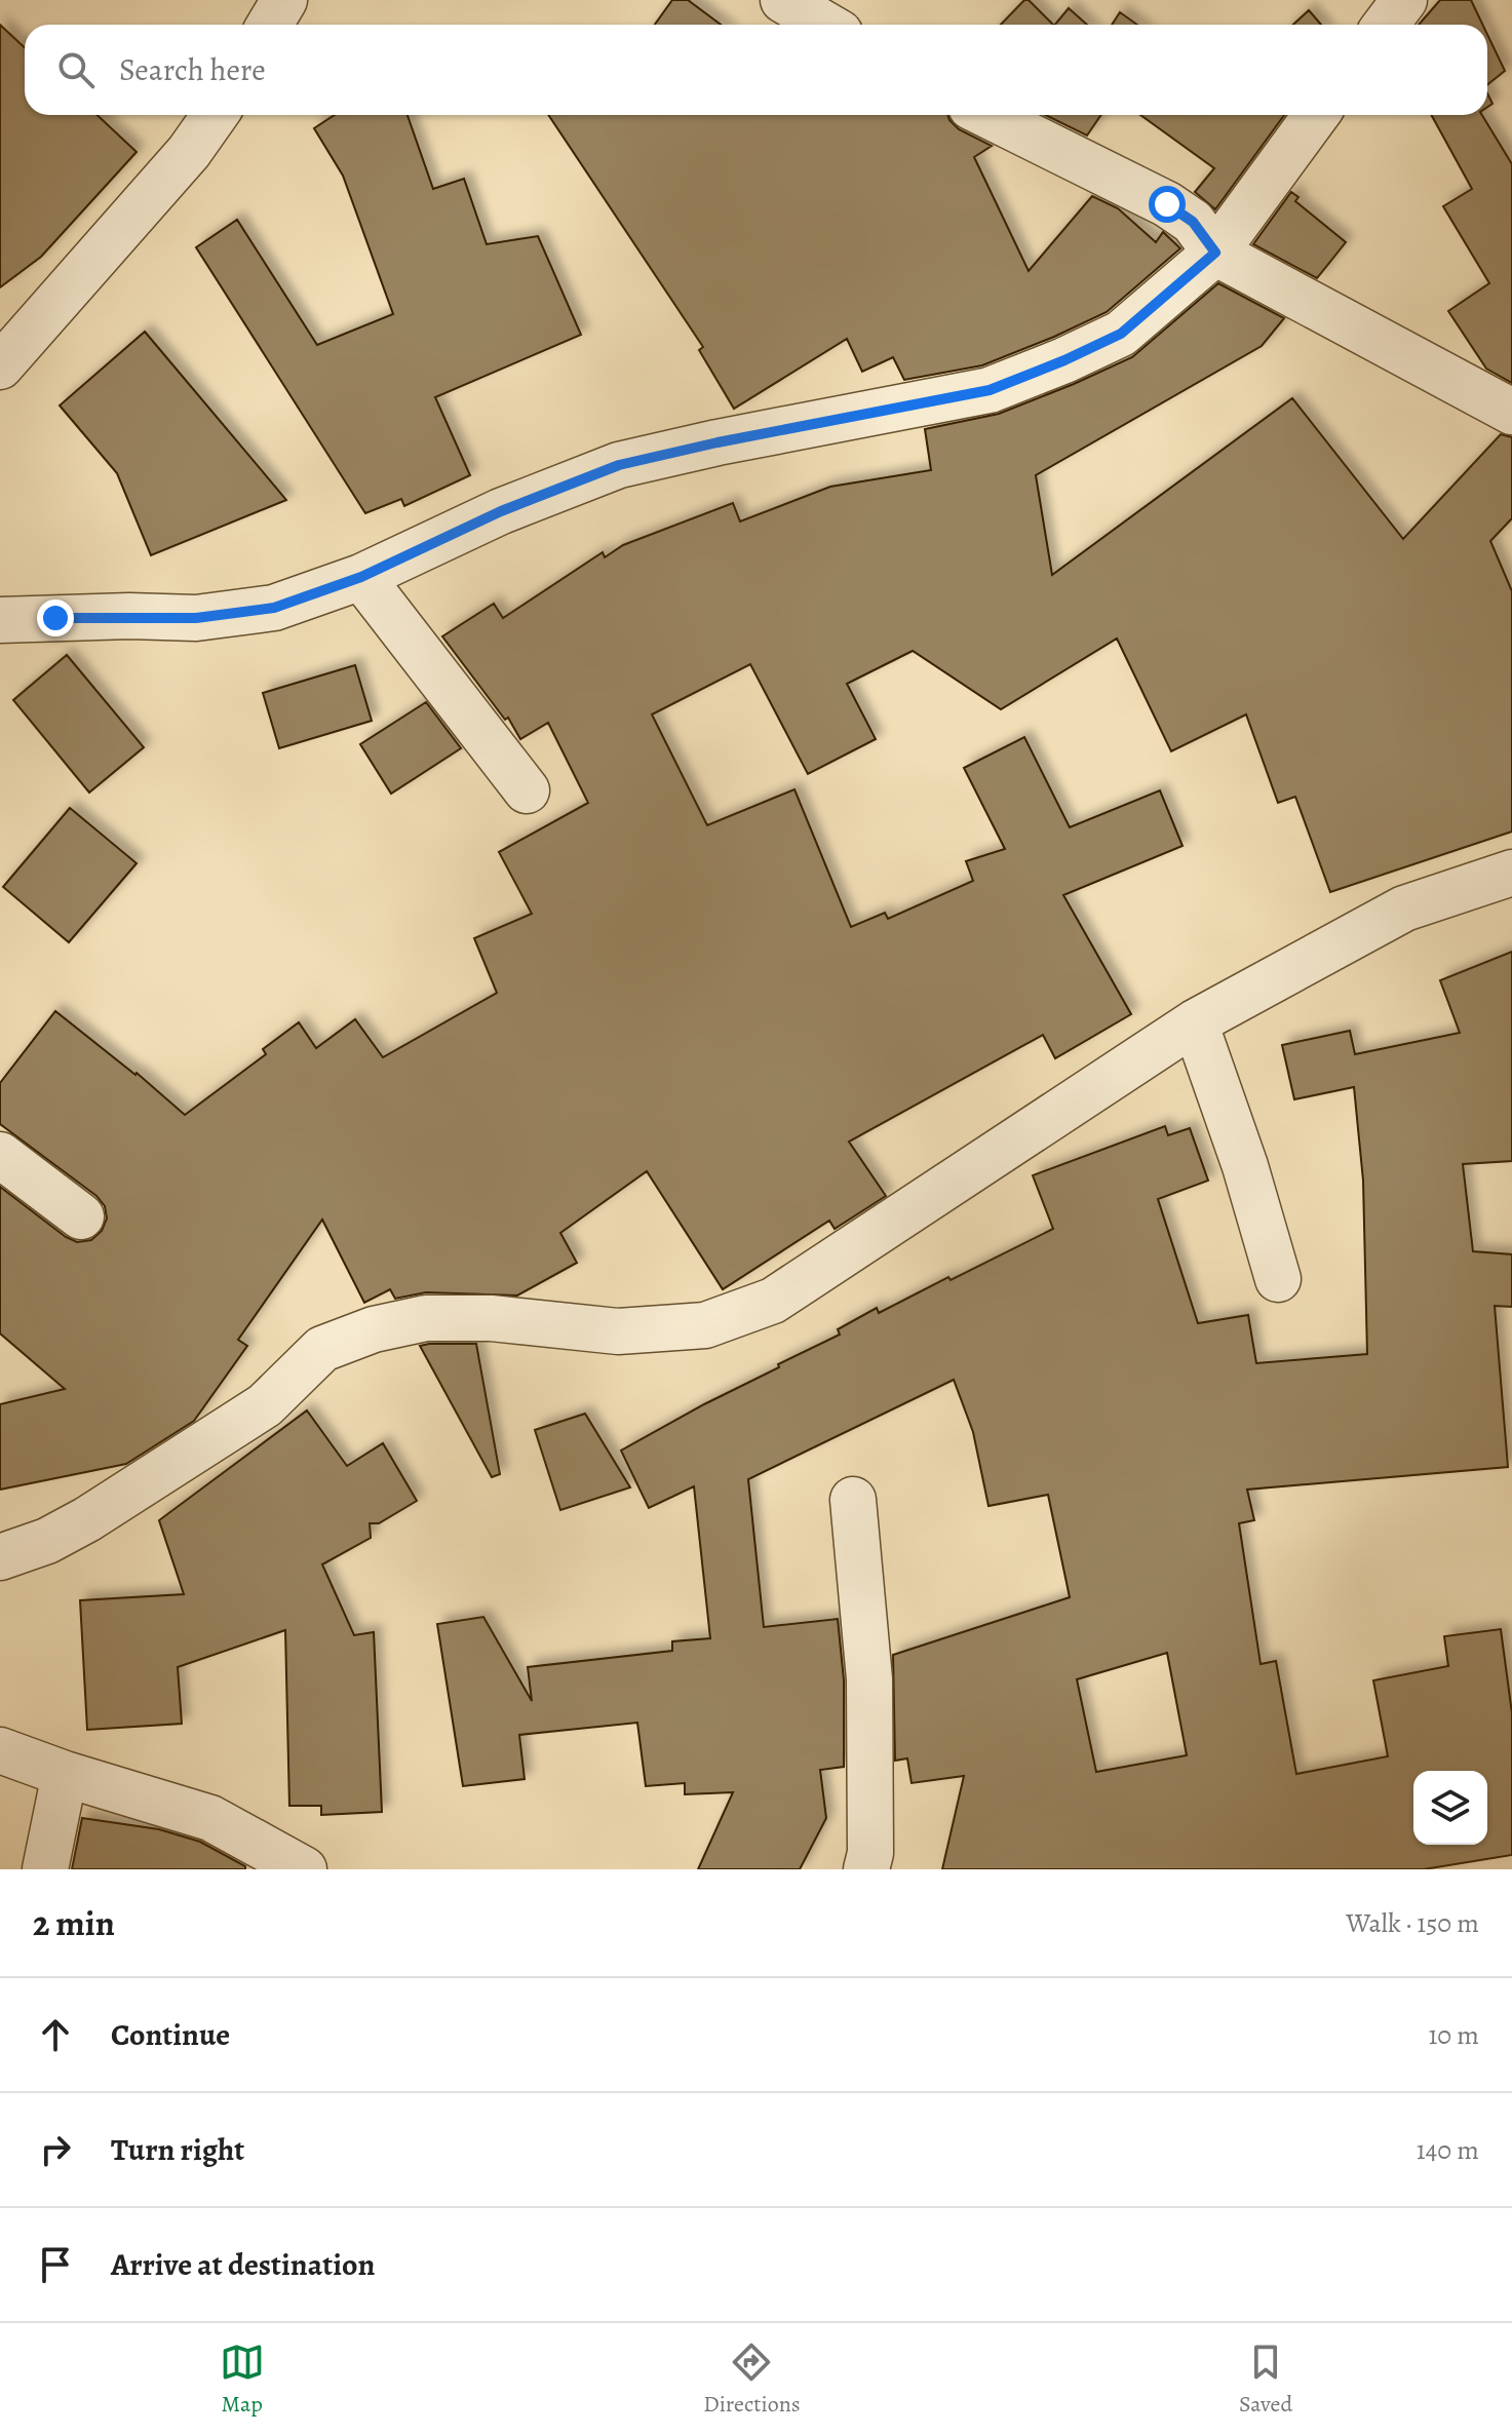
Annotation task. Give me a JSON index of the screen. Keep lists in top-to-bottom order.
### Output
{
  "page": {
    "search": "Search here",
    "heading": ["2 min", "Walk · 150 m"],
    "list": [
      ["Continue", "10 m"],
      ["Turn right", "140 m"],
      "Arrive at destination"
    ],
    "nav": ["Map", "Directions", "Saved"]
  }
}
